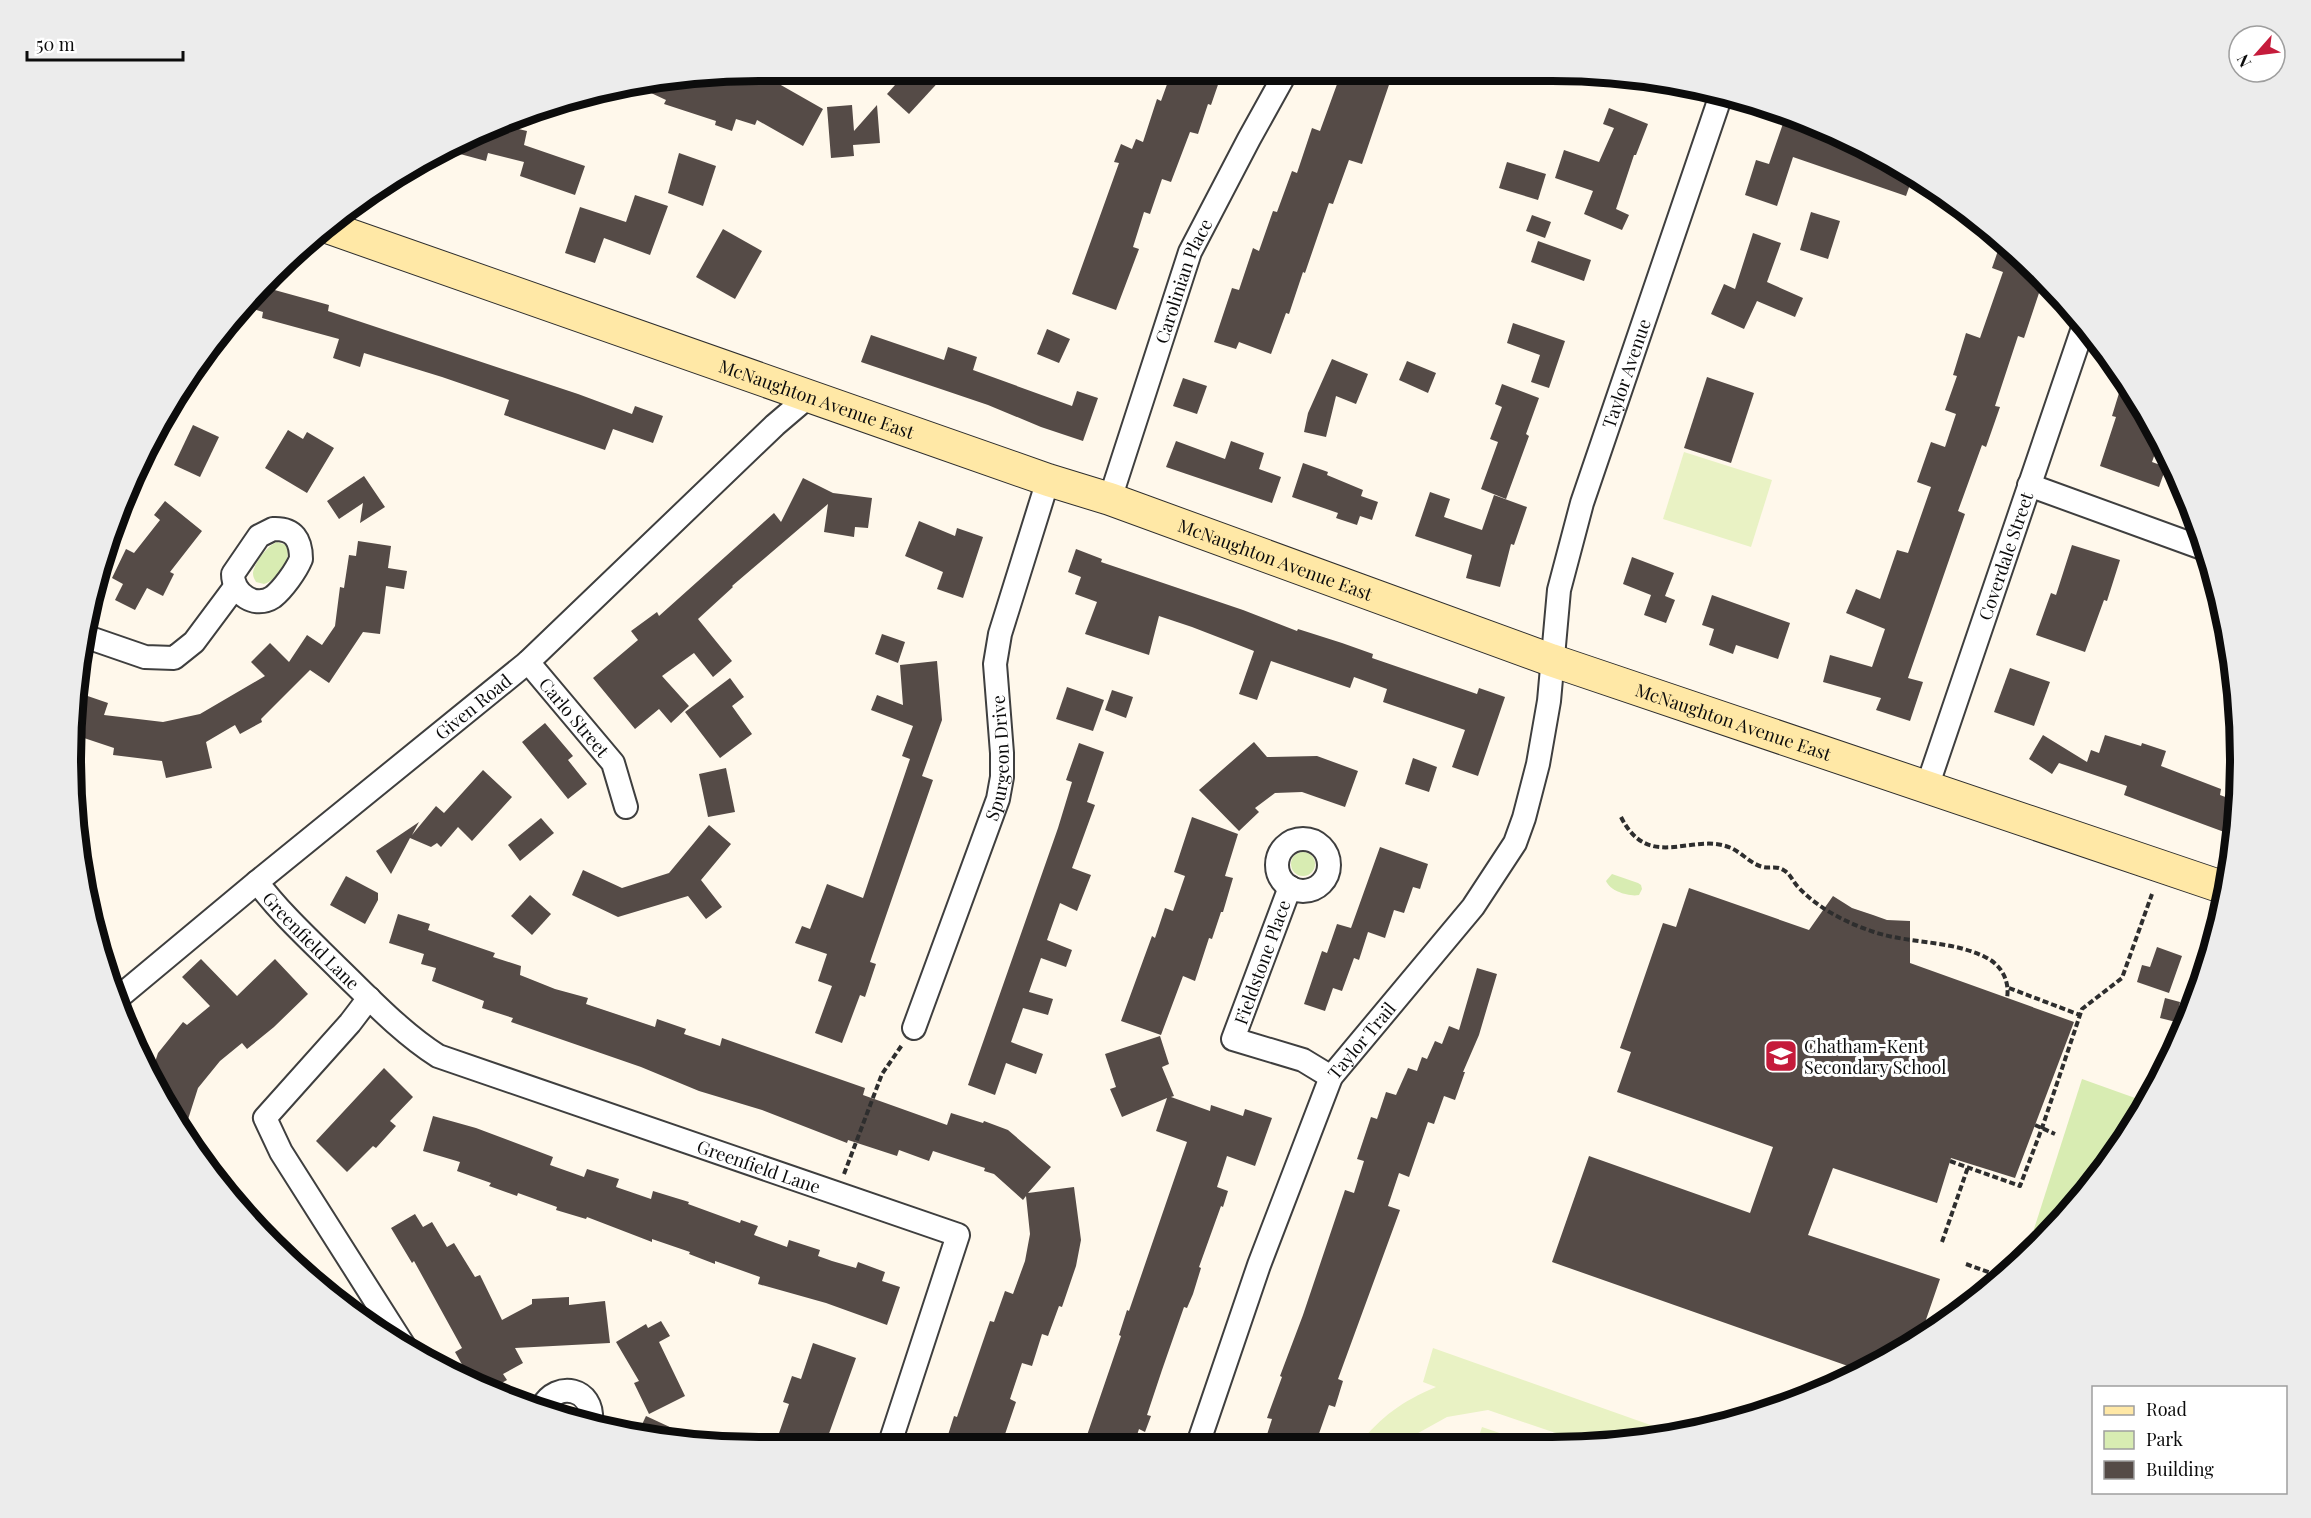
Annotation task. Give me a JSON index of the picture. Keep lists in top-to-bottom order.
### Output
{
  "streets": {
    "main road": ["McNaughton Avenue East"],
    "street": [
      "Carolinian Place",
      "Taylor Avenue",
      "Coverdale Street",
      "Given Road",
      "Carlo Street",
      "Spurgeon Drive",
      "Greenfield Lane",
      "Fieldstone Place",
      "Taylor Trail"
    ]
  },
  "crossings": [
    ["Carolinian Place", "McNaughton Avenue East"],
    ["Taylor Avenue", "McNaughton Avenue East"],
    ["Taylor Avenue", "Taylor Trail"],
    ["McNaughton Avenue East", "Coverdale Street"],
    ["McNaughton Avenue East", "Given Road"],
    ["McNaughton Avenue East", "Spurgeon Drive"],
    ["McNaughton Avenue East", "Taylor Trail"],
    ["Given Road", "Carlo Street"],
    ["Given Road", "Greenfield Lane"],
    ["Fieldstone Place", "Taylor Trail"]
  ],
  "places": {
    "school or university": ["Chatham-Kent Secondary School"]
  },
  "legend": ["Road", "Park", "Building"],
  "scale_bar": "50 m",
  "north": "bottom left"
}
